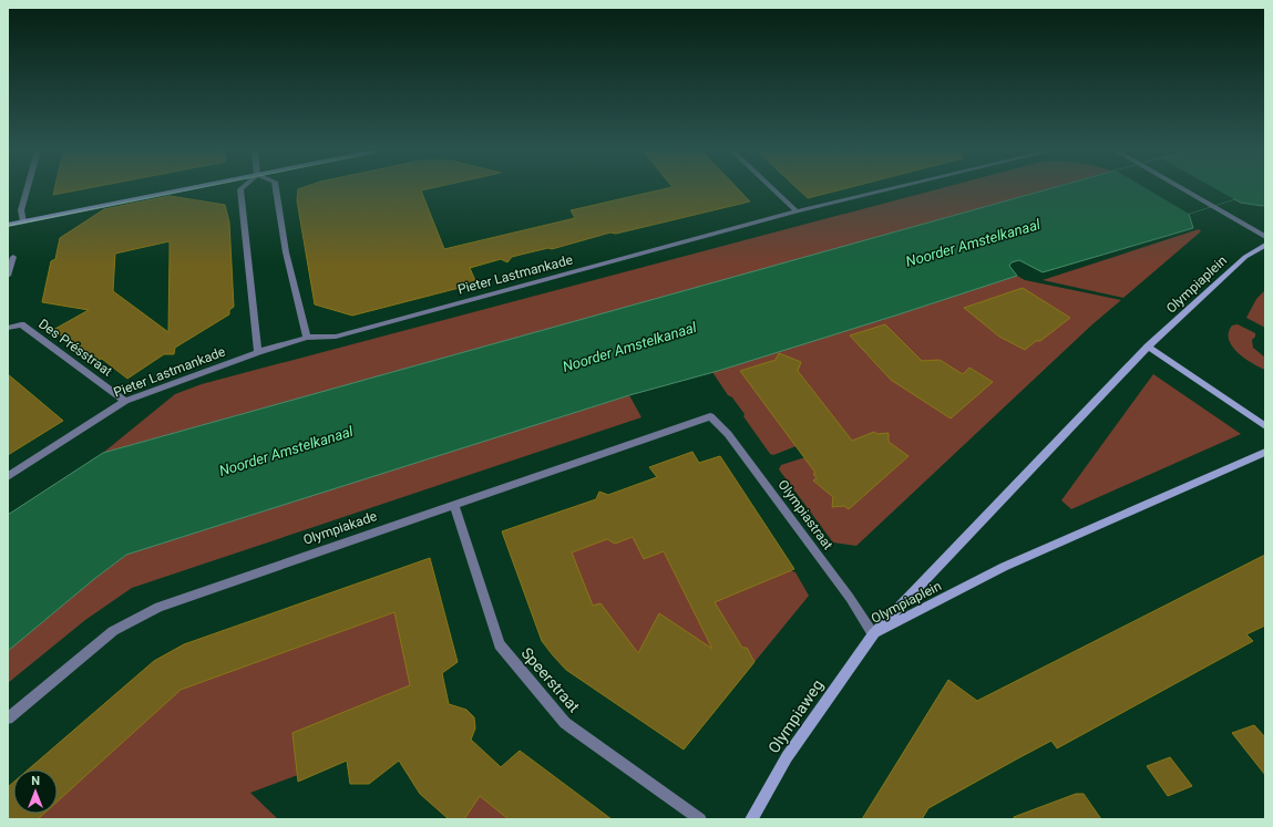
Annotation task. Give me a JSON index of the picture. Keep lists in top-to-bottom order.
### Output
{
  "streets": {
    "street": [
      "Pieter Lastmankade",
      "Olympiaplein",
      "Des Présstraat",
      "Olympiastraat",
      "Olympiakade",
      "Speerstraat",
      "Olympiaweg"
    ]
  },
  "crossings": [
    ["Pieter Lastmankade", "Des Présstraat"],
    ["Olympiaplein", "Olympiastraat"],
    ["Olympiaplein", "Olympiaweg"],
    ["Olympiastraat", "Olympiakade"],
    ["Olympiastraat", "Olympiaweg"],
    ["Olympiakade", "Speerstraat"]
  ],
  "water": ["Noorder Amstelkanaal"],
  "north": "top"
}
